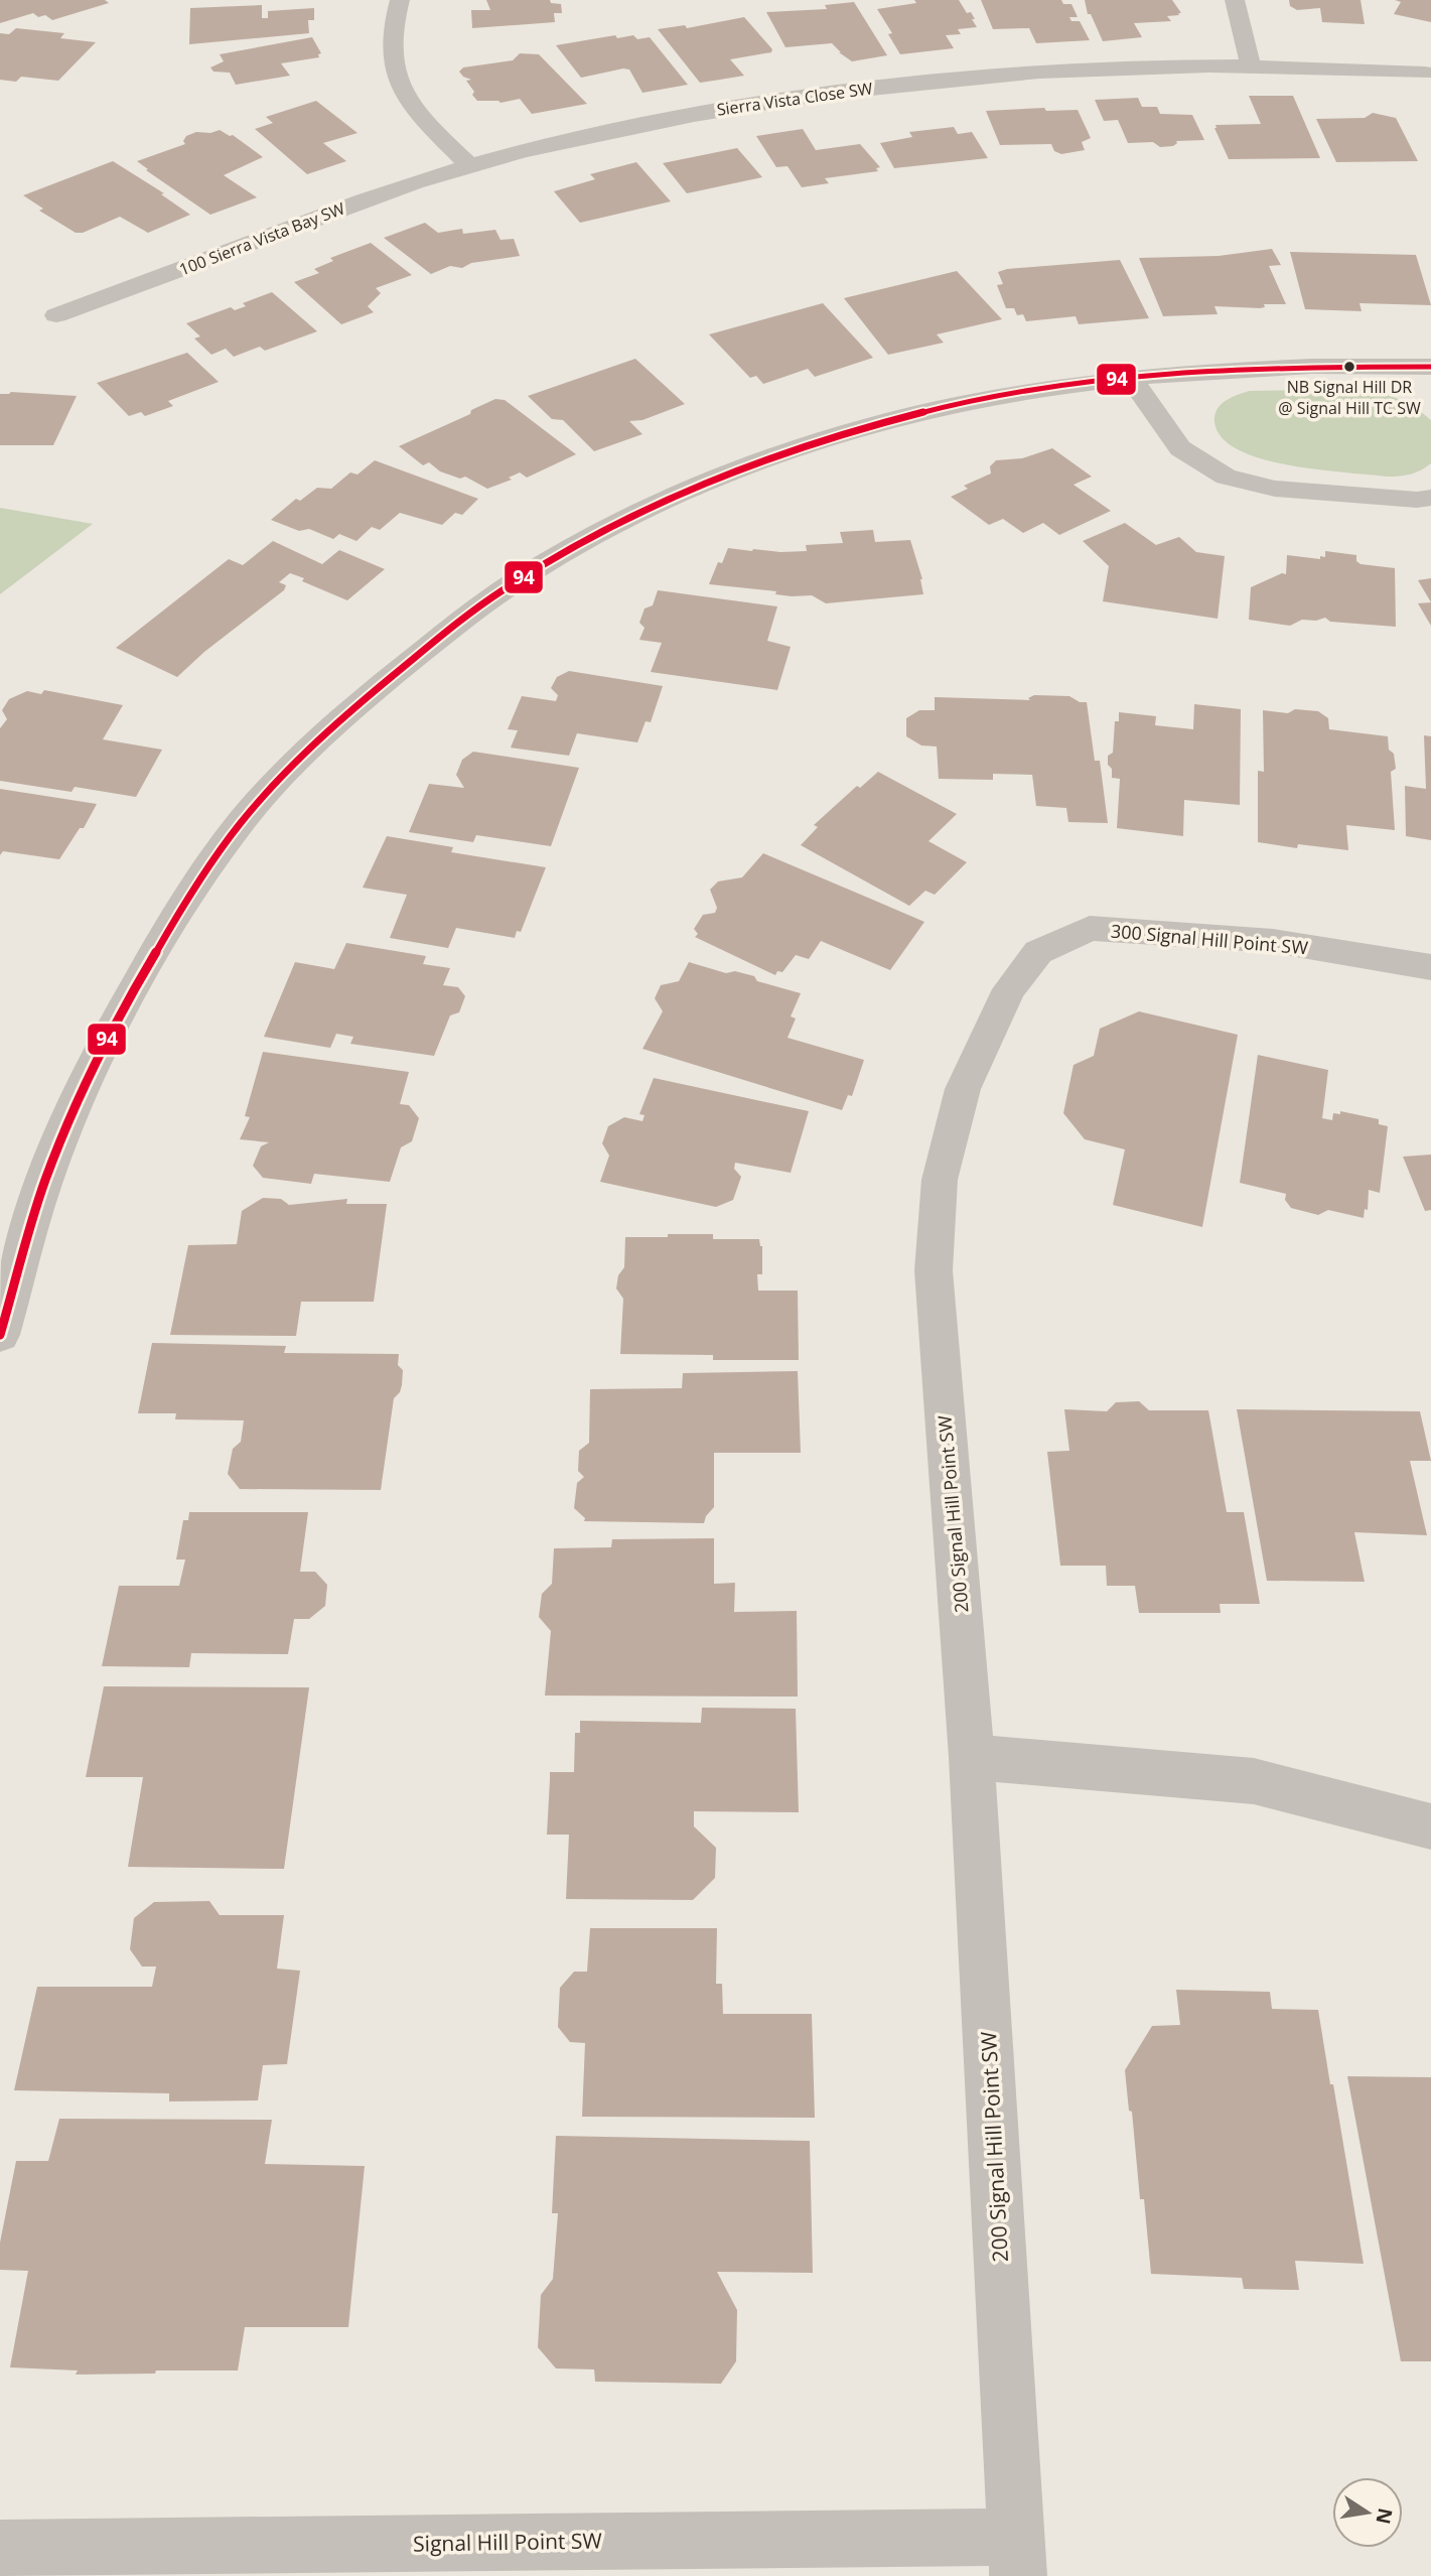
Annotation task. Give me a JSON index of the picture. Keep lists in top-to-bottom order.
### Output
{
  "streets": {
    "street": [
      "Sierra Vista Close SW",
      "100 Sierra Vista Bay SW",
      "300 Signal Hill Point SW",
      "200 Signal Hill Point SW",
      "Signal Hill Point SW"
    ]
  },
  "crossings": [
    ["Sierra Vista Close SW", "100 Sierra Vista Bay SW"],
    ["300 Signal Hill Point SW", "200 Signal Hill Point SW"],
    ["200 Signal Hill Point SW", "Signal Hill Point SW"]
  ],
  "places": ["NB Signal Hill DR @ Signal Hill TC SW"],
  "lines": ["transit line 94"],
  "north": "right"
}
